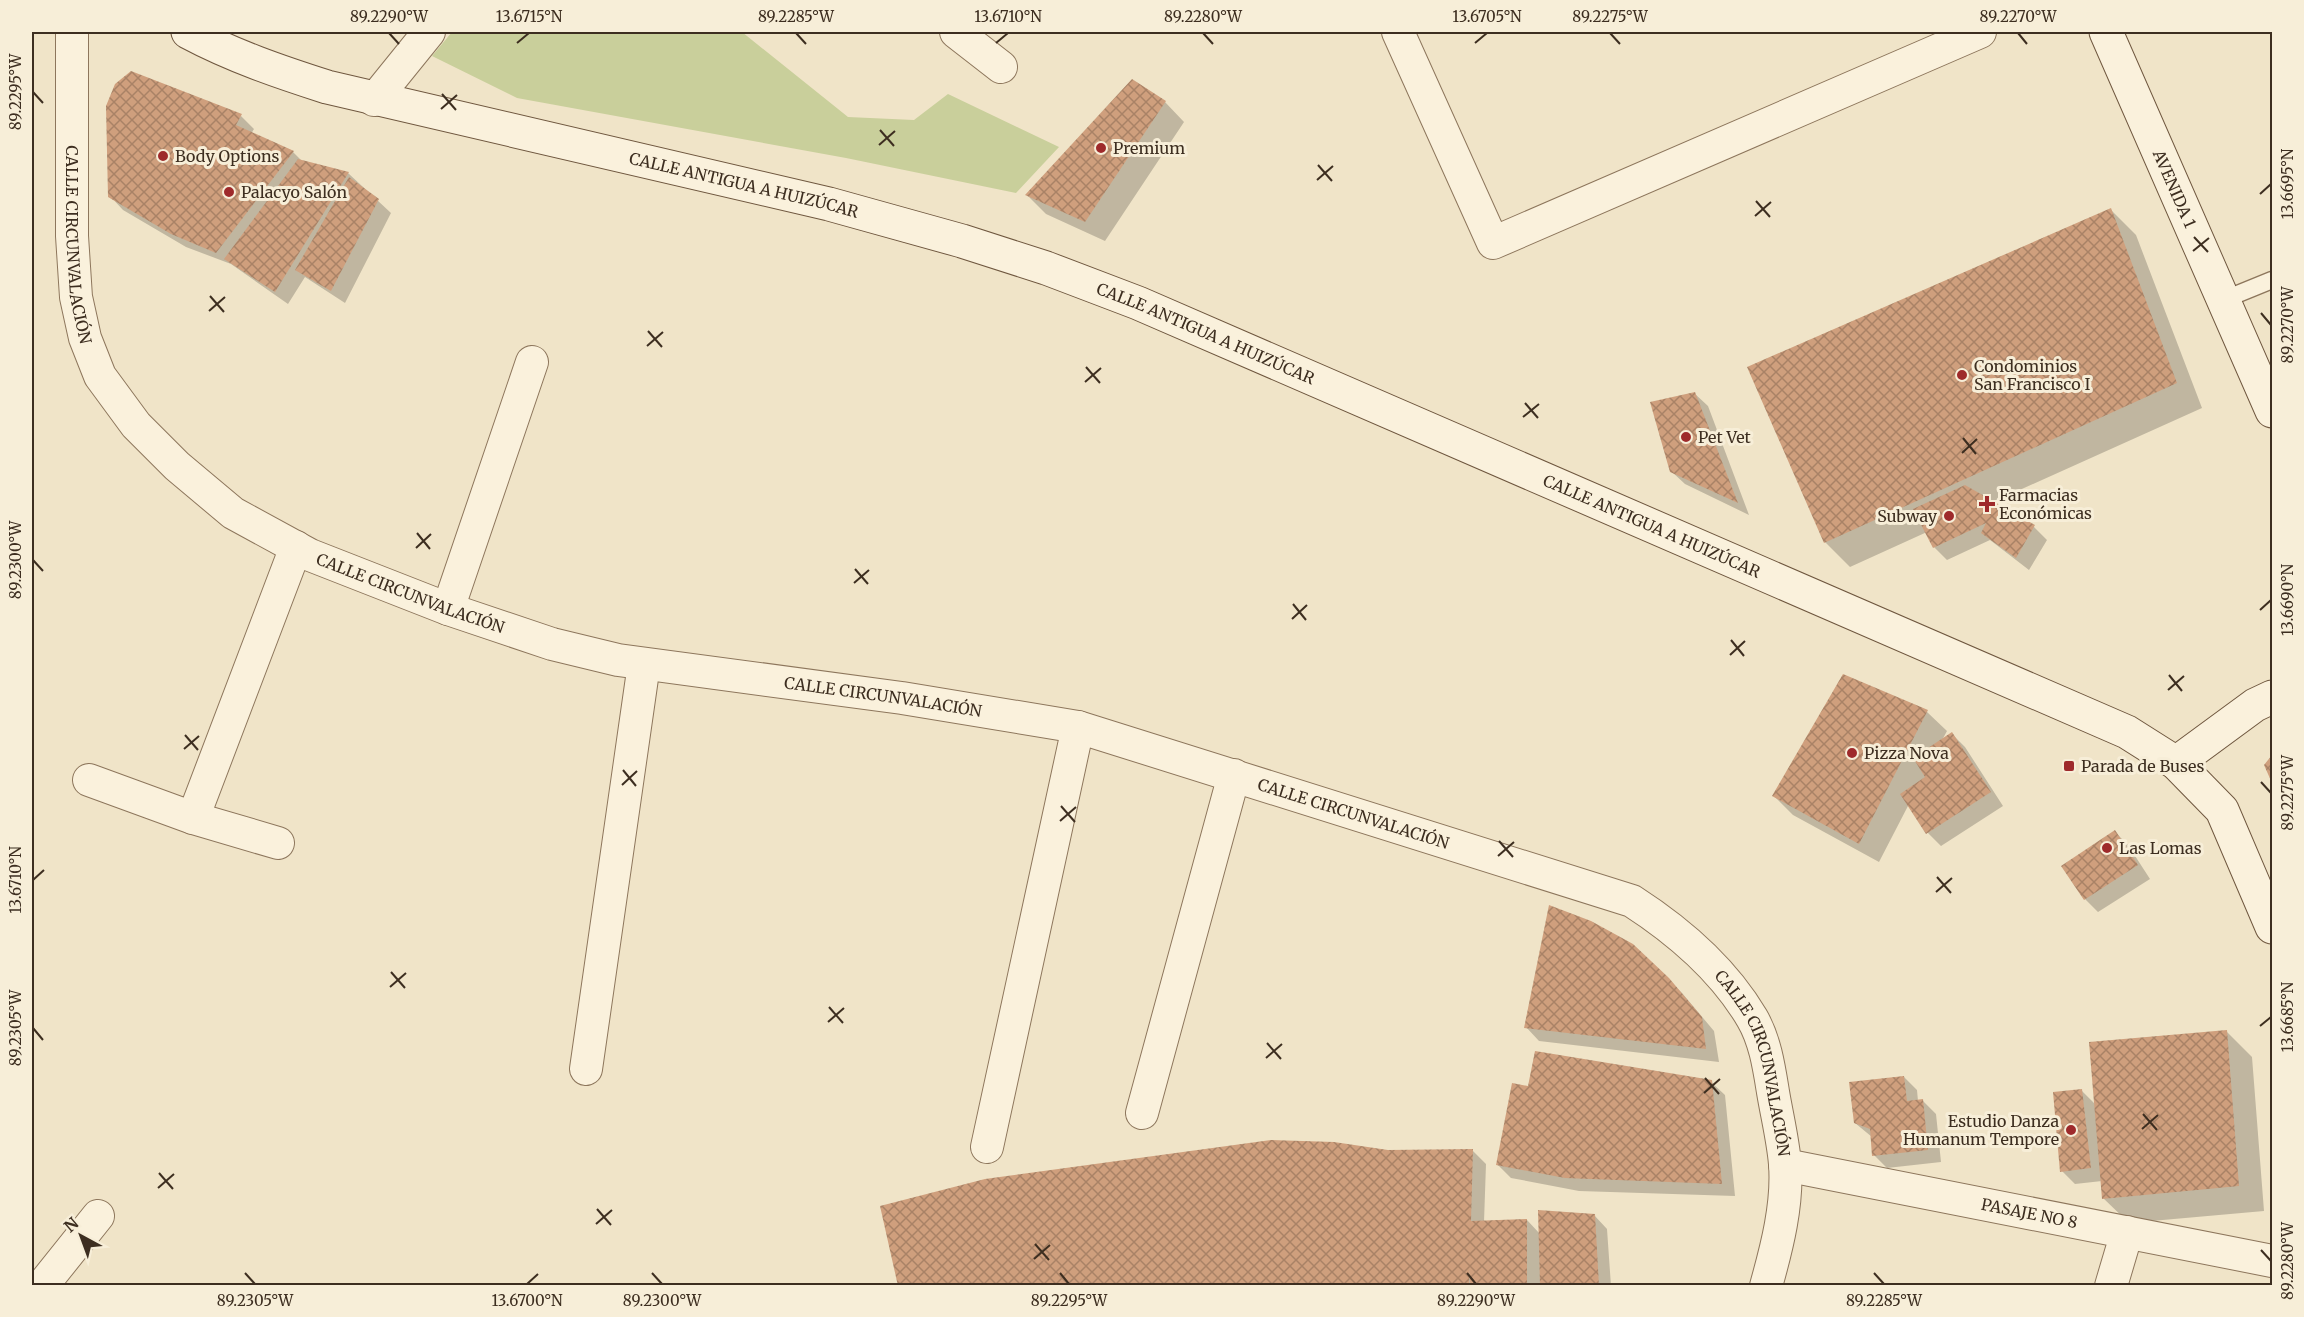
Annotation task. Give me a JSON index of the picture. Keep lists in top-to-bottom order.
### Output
{
  "streets": {
    "main road": ["CALLE ANTIGUA A HUIZÚCAR", "AVENIDA 1"],
    "street": ["CALLE CIRCUNVALACIÓN", "PASAJE NO 8"]
  },
  "crossings": [
    ["CALLE CIRCUNVALACIÓN", "PASAJE NO 8"]
  ],
  "places": {
    "other": [
      "Premium",
      "Body Options",
      "Palacyo Salón",
      "Condominios San Francisco I",
      "Pet Vet",
      "Subway",
      "Pizza Nova",
      "Las Lomas",
      "Estudio Danza Humanum Tempore"
    ],
    "health": ["Farmacias Económicas"],
    "transit": ["Parada de Buses"]
  },
  "north": "top left",
  "coordinates": [
    "89.2290°W",
    "13.6715°N",
    "89.2285°W",
    "13.6710°N",
    "89.2280°W",
    "13.6705°N",
    "89.2275°W",
    "89.2270°W",
    "89.2295°W",
    "13.6695°N",
    "89.2300°W",
    "13.6690°N",
    "13.6685°N",
    "89.2305°W",
    "13.6700°N"
  ]
}
